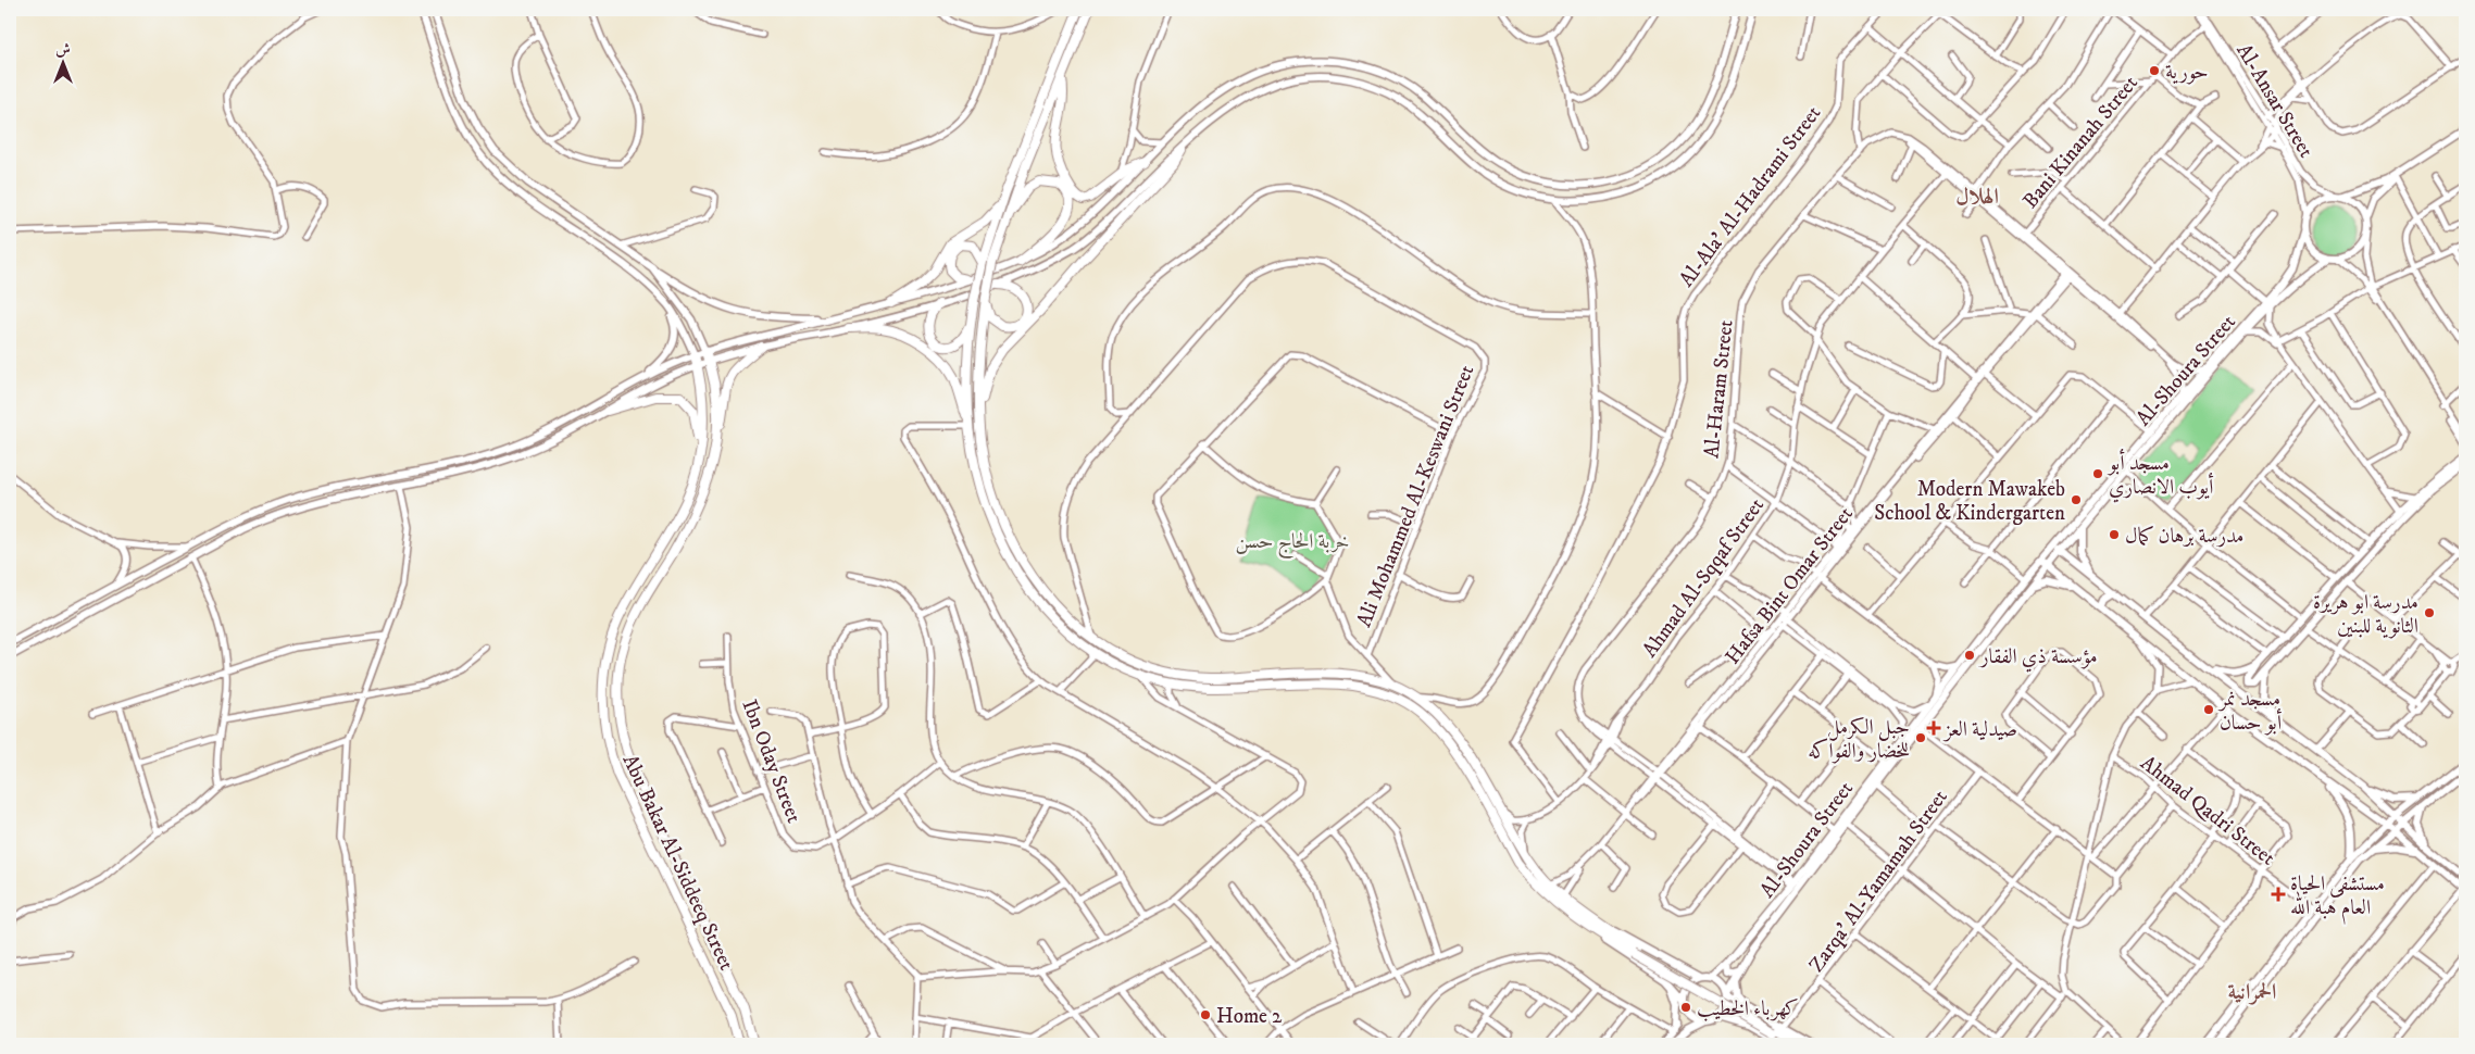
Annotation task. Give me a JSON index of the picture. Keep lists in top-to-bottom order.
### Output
{
  "streets": {
    "highway": ["Abu Bakar Al-Siddeeq Street"],
    "main road": ["Al-Shoura Street"],
    "street": [
      "Al-Ansar Street",
      "Bani Kinanah Street",
      "Al-Ala' Al-Hadrami Street",
      "Al-Haram Street",
      "Ali Mohammed Al-Keswani Street",
      "Ahmad Al-Sqqaf Street",
      "Hafsa Bint Omar Street",
      "Ibn Oday Street",
      "Ahmad Qadri Street",
      "Zarqa' Al-Yamamah Street"
    ]
  },
  "crossings": [
    ["Al-Ansar Street", "Bani Kinanah Street"],
    ["Al-Ansar Street", "Al-Shoura Street"],
    ["Al-Ala' Al-Hadrami Street", "Ahmad Al-Sqqaf Street"],
    ["Al-Shoura Street", "Al-Haram Street"],
    ["Al-Haram Street", "Ahmad Al-Sqqaf Street"],
    ["Al-Haram Street", "Hafsa Bint Omar Street"]
  ],
  "districts": ["الهلال", "الحمرانية"],
  "parks": ["خربة الحاج حسن"],
  "places": {
    "other": [
      "حورية",
      "مسجد أبو أيوب الانصاري",
      "Modern Mawakeb School & Kindergarten",
      "مدرسة برهان كمال",
      "مدرسة ابو هريرة الثانوية للبنين",
      "مؤسسة ذي الفقار",
      "مسجد نمر أبو حسان",
      "جبل الكرمل للخضار والفواكه",
      "كهرباء الخطيب",
      "Home 2"
    ],
    "health": ["صيدلية العز", "مستشفى الحياة العام هبة الله"]
  },
  "north": "top"
}
